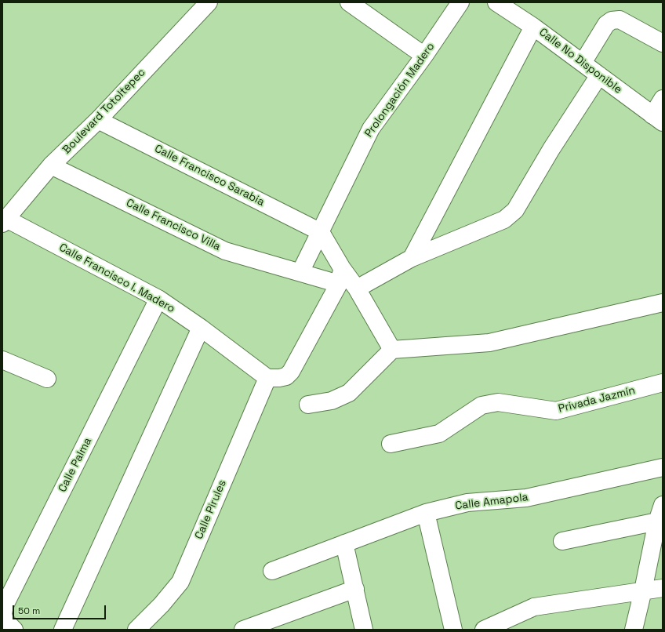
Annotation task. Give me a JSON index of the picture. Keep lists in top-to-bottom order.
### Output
{
  "streets": {
    "street": [
      "Calle No Disponible",
      "Prolongación Madero",
      "Boulevard Totoltepec",
      "Calle Francisco Sarabia",
      "Calle Francisco Villa",
      "Calle Francisco I. Madero",
      "Privada Jazmín",
      "Calle Palma",
      "Calle Amapola",
      "Calle Pirules"
    ]
  },
  "crossings": [
    ["Prolongación Madero", "Calle Francisco Sarabia"],
    ["Prolongación Madero", "Calle Francisco Villa"],
    ["Boulevard Totoltepec", "Calle Francisco Sarabia"],
    ["Boulevard Totoltepec", "Calle Francisco Villa"],
    ["Boulevard Totoltepec", "Calle Francisco I. Madero"],
    ["Calle Francisco I. Madero", "Calle Palma"],
    ["Calle Francisco I. Madero", "Calle Pirules"]
  ],
  "scale_bar": "50 m"
}
